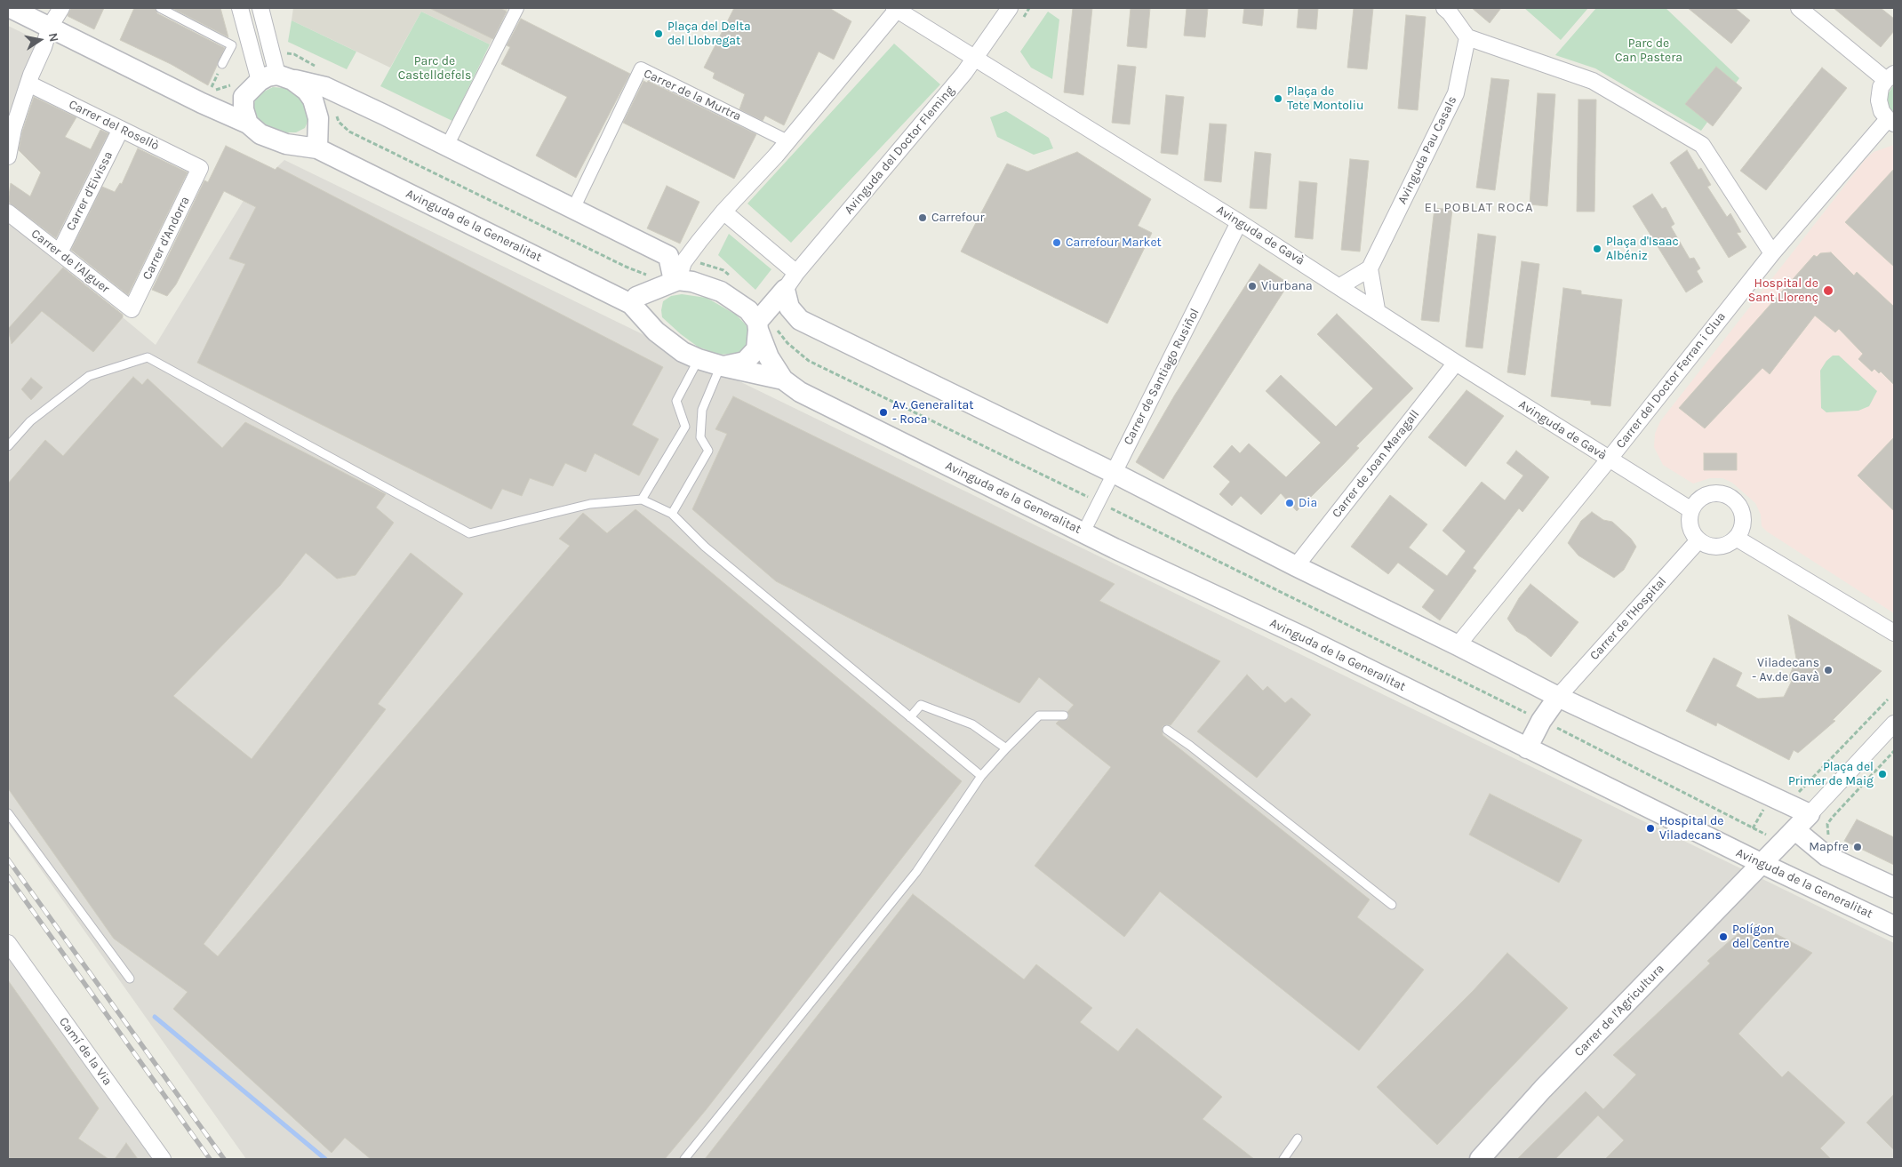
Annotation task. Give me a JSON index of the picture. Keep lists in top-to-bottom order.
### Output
{
  "streets": {
    "street": [
      "Carrer de la Murtra",
      "Carrer del Rosellò",
      "Avinguda del Doctor Fleming",
      "Avinguda Pau Casals",
      "Carrer d'Eivissa",
      "Avinguda de la Generalitat",
      "Avinguda de Gavà",
      "Carrer d'Andorra",
      "Carrer de l'Alguer",
      "Carrer de Santiago Rusiñol",
      "Carrer del Doctor Ferran i Clua",
      "Carrer de Joan Maragall",
      "Carrer de l'Hospital",
      "Carrer de l'Agricultura",
      "Camí de la Via"
    ]
  },
  "crossings": [
    ["Carrer del Rosellò", "Carrer d'Eivissa"],
    ["Carrer del Rosellò", "Carrer d'Andorra"],
    ["Avinguda del Doctor Fleming", "Avinguda de Gavà"],
    ["Carrer d'Eivissa", "Carrer de l'Alguer"],
    ["Avinguda de la Generalitat", "Carrer de Santiago Rusiñol"],
    ["Avinguda de la Generalitat", "Carrer de l'Agricultura"],
    ["Avinguda de Gavà", "Carrer de Santiago Rusiñol"],
    ["Avinguda de Gavà", "Carrer del Doctor Ferran i Clua"],
    ["Avinguda de Gavà", "Carrer de Joan Maragall"],
    ["Avinguda de Gavà", "Carrer de l'Hospital"],
    ["Carrer d'Andorra", "Carrer de l'Alguer"]
  ],
  "districts": ["EL POBLAT ROCA"],
  "parks": ["Parc de Can Pastera", "Parc de Castelldefels"],
  "places": [
    "Plaça del Delta del Llobregat",
    "Plaça de Tete Montoliu",
    "Carrefour",
    "Carrefour Market",
    "Plaça d'Isaac Albéniz",
    "Viurbana",
    "Hospital de Sant Llorenç",
    "Av. Generalitat - Roca",
    "Dia",
    "Viladecans - Av.de Gavà",
    "Plaça del Primer de Maig",
    "Hospital de Viladecans",
    "Mapfre",
    "Polígon del Centre"
  ],
  "north": "right"
}
